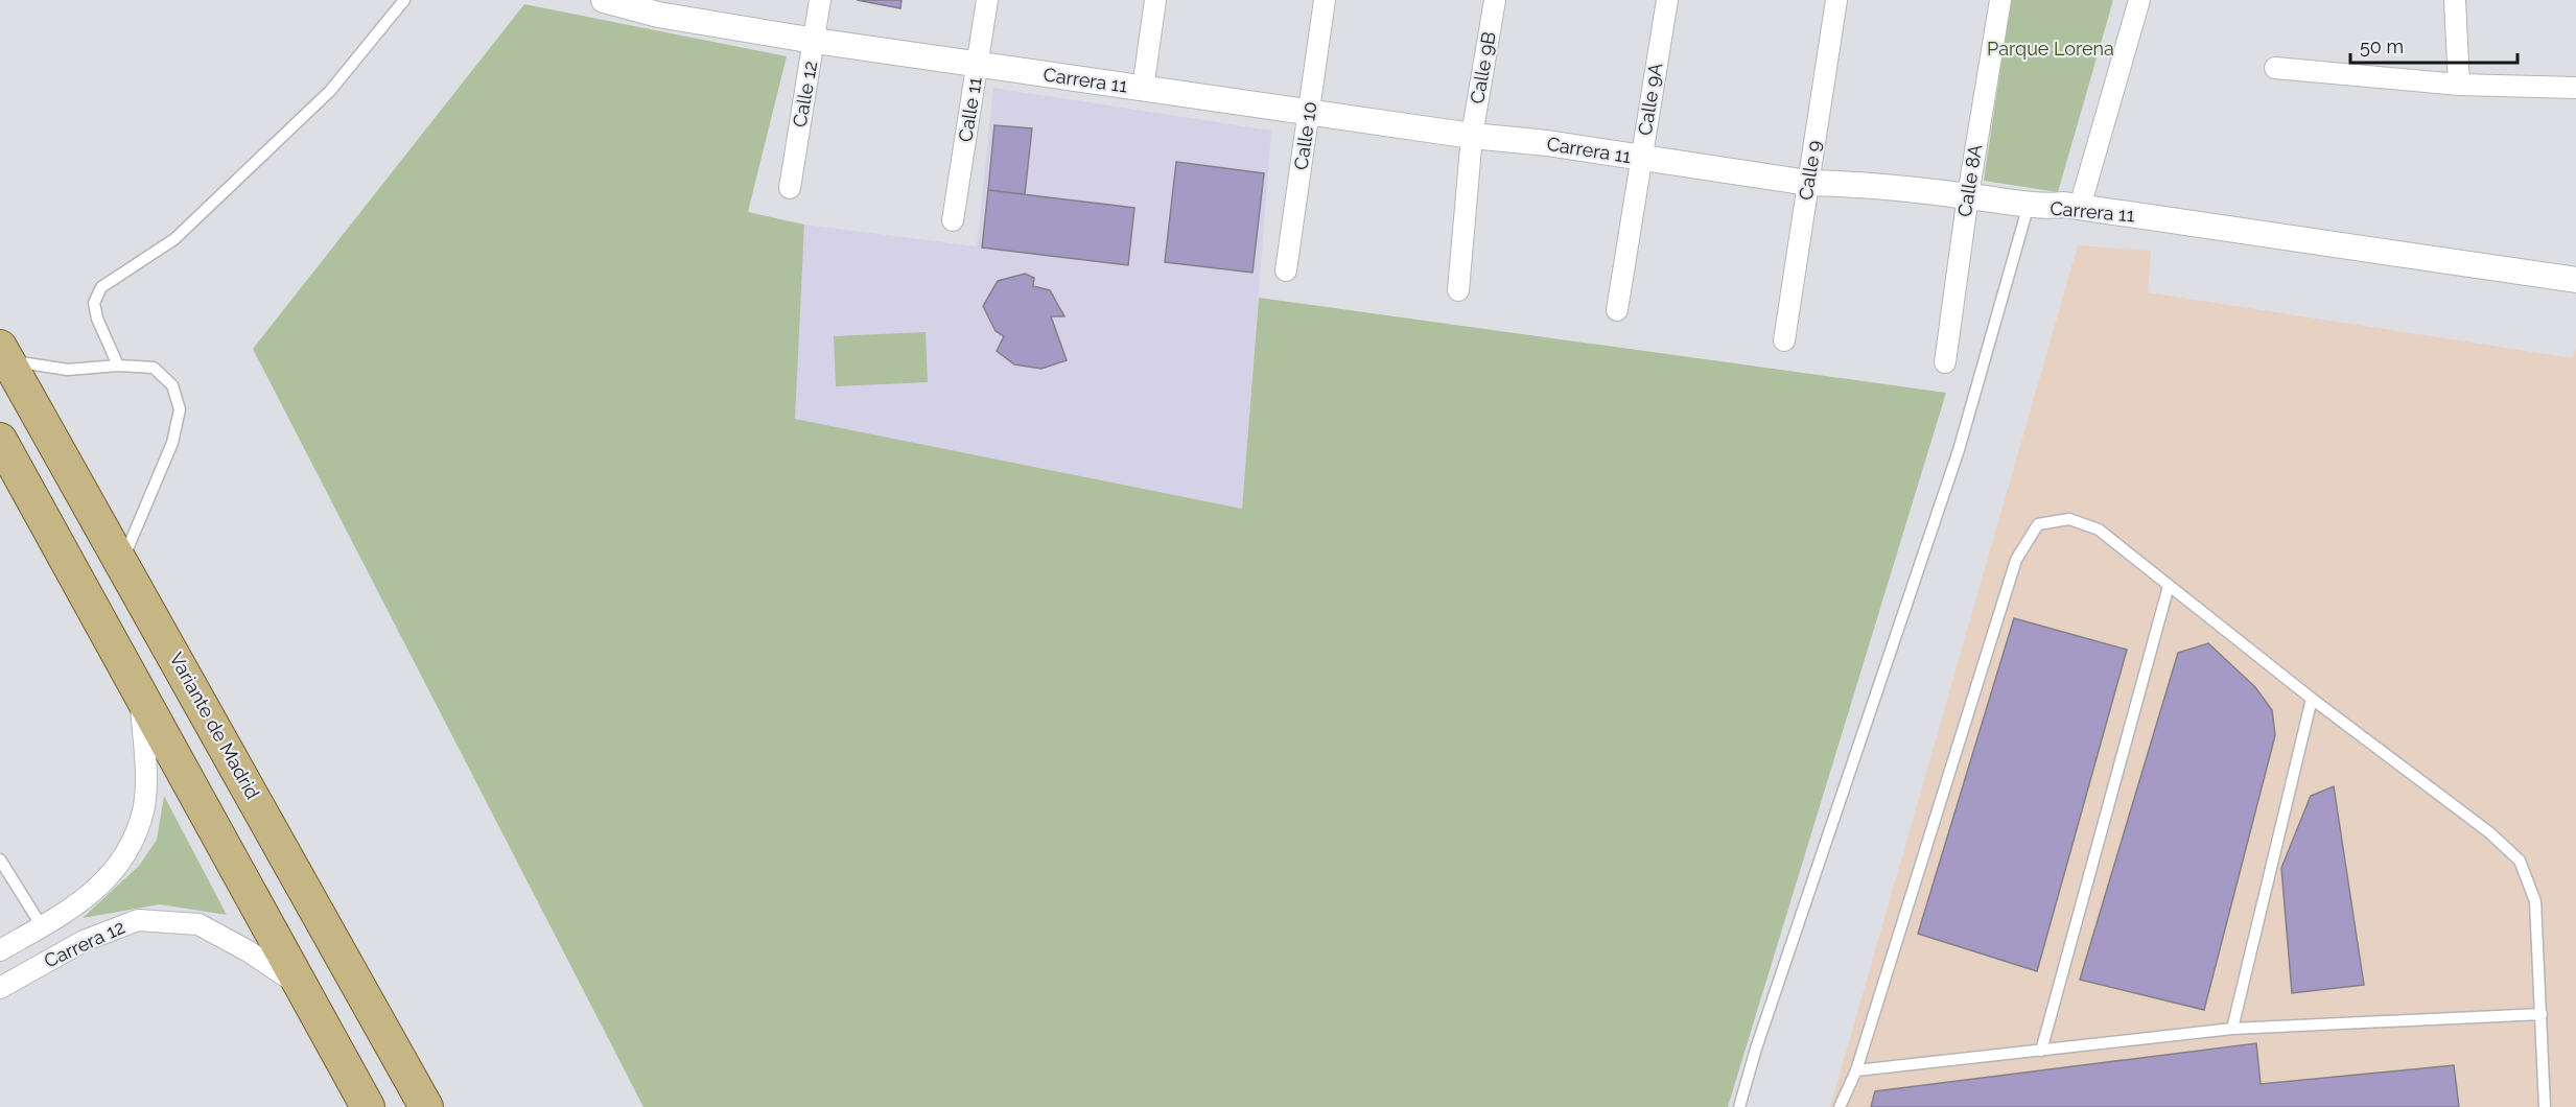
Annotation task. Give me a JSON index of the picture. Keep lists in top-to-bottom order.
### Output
{
  "streets": {
    "main road": ["Variante de Madrid"],
    "street": [
      "Calle 9B",
      "Carrera 11",
      "Calle 12",
      "Calle 9A",
      "Calle 11",
      "Calle 10",
      "Calle 9",
      "Calle 8A",
      "Carrera 12"
    ]
  },
  "crossings": [
    ["Calle 9B", "Carrera 11"],
    ["Carrera 11", "Calle 12"],
    ["Carrera 11", "Calle 9A"],
    ["Carrera 11", "Calle 11"],
    ["Carrera 11", "Calle 10"],
    ["Carrera 11", "Calle 9"],
    ["Carrera 11", "Calle 8A"]
  ],
  "parks": ["Parque Lorena"],
  "scale_bar": "50 m"
}
